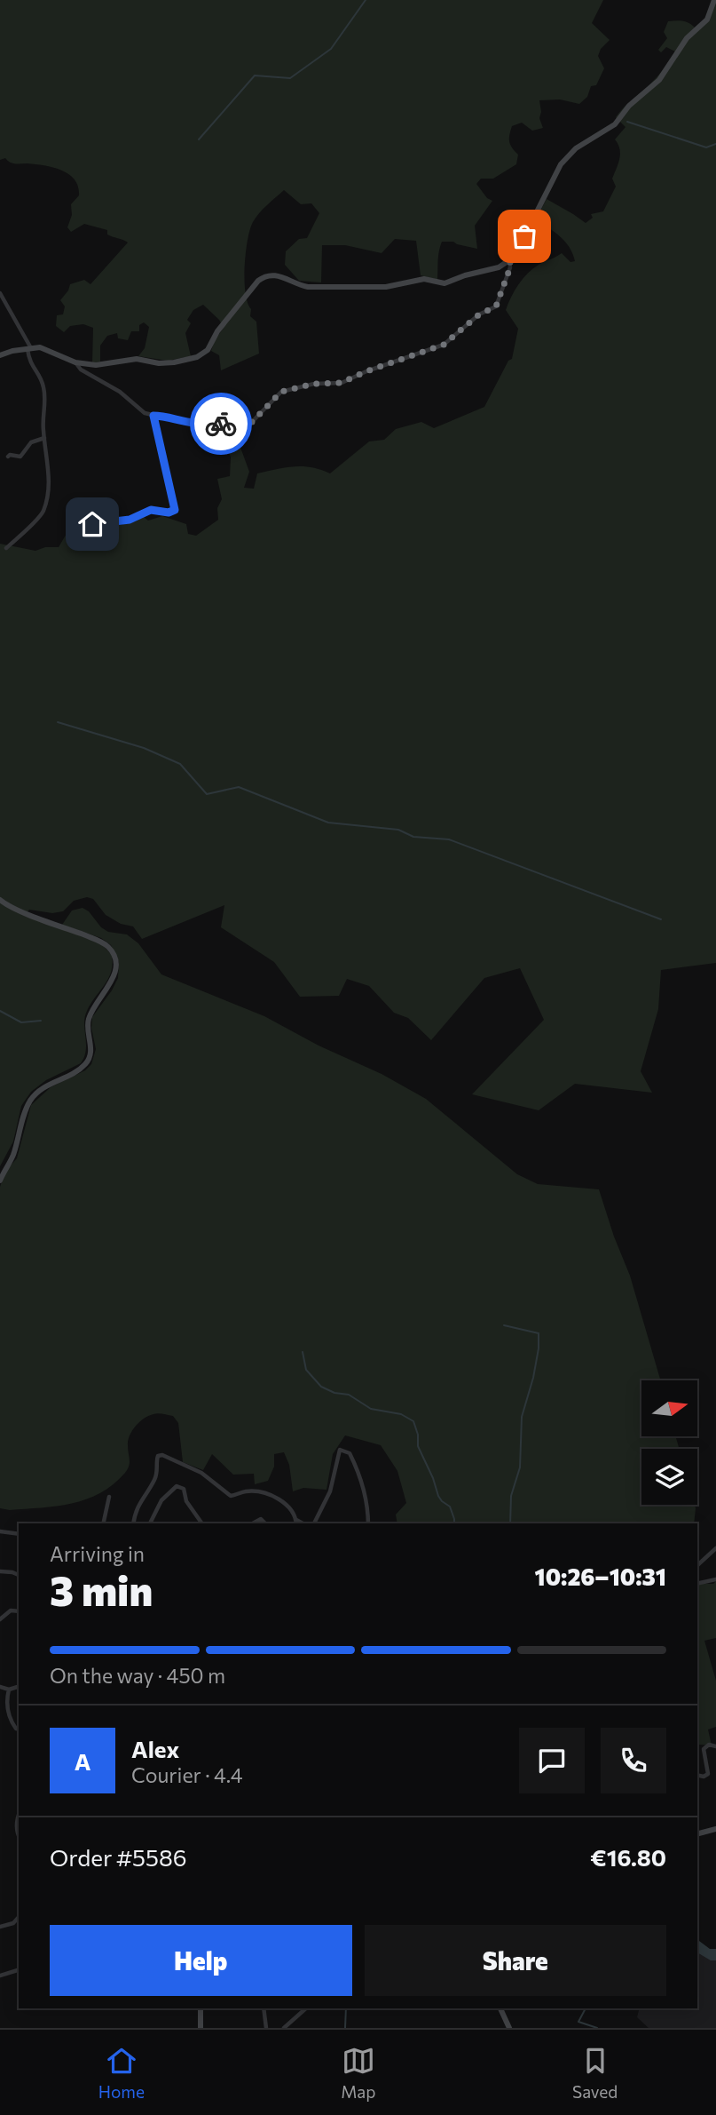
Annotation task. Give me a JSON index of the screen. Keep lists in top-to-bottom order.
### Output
{
  "north": "right",
  "page": {
    "heading": ["3 min", "Arriving in", "10:26–10:31"],
    "panel": [
      "Alex",
      "Courier · 4.4",
      "Order #5586",
      "€16.80"
    ],
    "bar": "On the way · 450 m",
    "round": "A",
    "buttons": ["Help", "Share"],
    "tabs": ["Home", "Map", "Saved"]
  }
}
